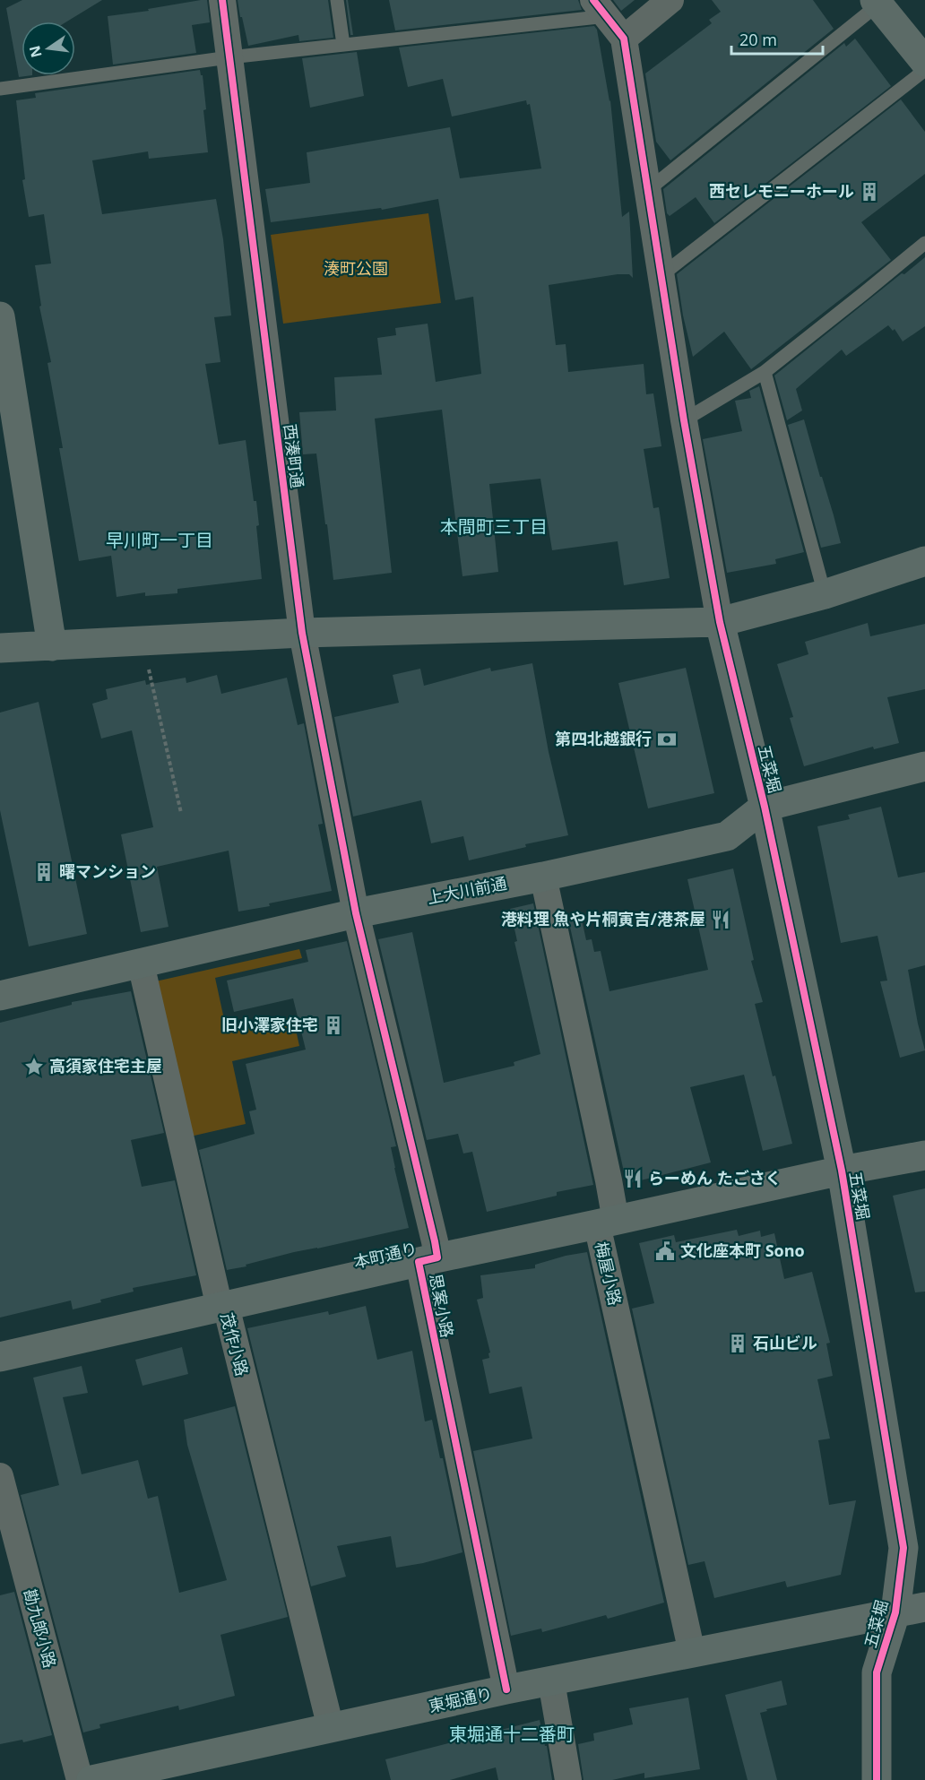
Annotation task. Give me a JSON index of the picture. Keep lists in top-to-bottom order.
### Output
{
  "streets": {
    "street": [
      "西湊町通",
      "五菜堀",
      "上大川前通",
      "本町通り",
      "梅屋小路",
      "思案小路",
      "茂作小路",
      "勘九郎小路",
      "東堀通り"
    ]
  },
  "crossings": [
    ["西湊町通", "上大川前通"],
    ["西湊町通", "思案小路"],
    ["五菜堀", "上大川前通"],
    ["五菜堀", "本町通り"],
    ["五菜堀", "東堀通り"],
    ["上大川前通", "梅屋小路"],
    ["上大川前通", "思案小路"],
    ["上大川前通", "茂作小路"],
    ["本町通り", "梅屋小路"],
    ["本町通り", "思案小路"],
    ["本町通り", "茂作小路"],
    ["梅屋小路", "東堀通り"],
    ["思案小路", "東堀通り"],
    ["茂作小路", "東堀通り"]
  ],
  "districts": ["本間町三丁目", "早川町一丁目", "東堀通十二番町"],
  "parks": ["湊町公園"],
  "places": {
    "building": [
      "西セレモニーホール",
      "曙マンション",
      "旧小澤家住宅",
      "石山ビル"
    ],
    "bank": ["第四北越銀行"],
    "restaurant": ["港料理 魚や片桐寅吉/港茶屋", "らーめん たごさく"],
    "place": ["高須家住宅主屋"],
    "public building": ["文化座本町 Sono"]
  },
  "scale_bar": "20 m",
  "north": "left"
}
